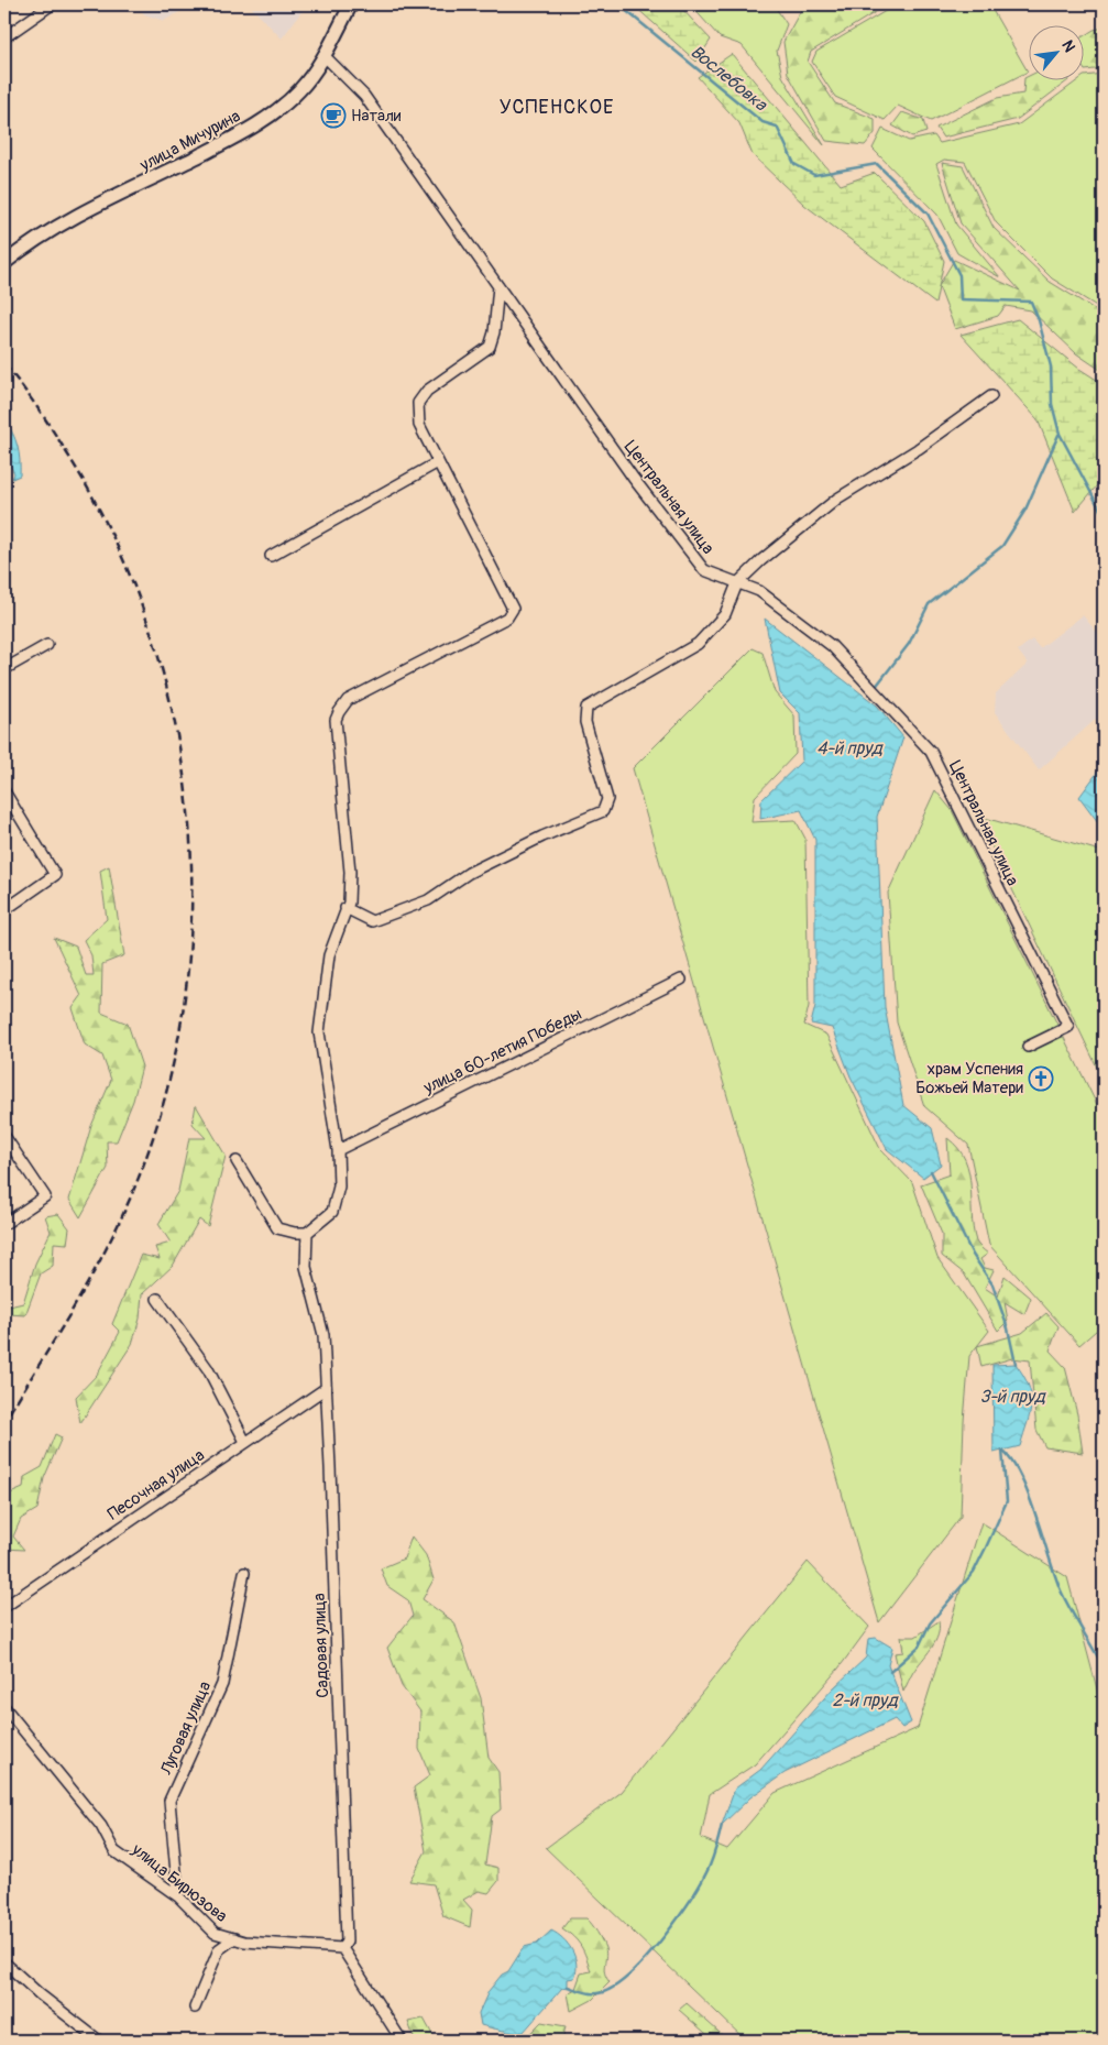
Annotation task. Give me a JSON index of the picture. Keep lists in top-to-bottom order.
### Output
{
  "streets": {
    "main road": ["улица Мичурина"],
    "street": [
      "Центральная улица",
      "улица 60-летия Победы",
      "Песочная улица",
      "Садовая улица",
      "Луговая улица",
      "улица Бирюзова"
    ]
  },
  "crossings": [
    ["улица Мичурина", "Центральная улица"],
    ["Песочная улица", "Садовая улица"],
    ["Садовая улица", "улица Бирюзова"],
    ["Луговая улица", "улица Бирюзова"]
  ],
  "districts": ["УСПЕНСКОЕ"],
  "water": [
    "Вослебовка",
    "4-й пруд",
    "3-й пруд",
    "2-й пруд"
  ],
  "places": {
    "cafe": ["Натали"],
    "church": ["храм Успения Божьей Матери"]
  },
  "north": "top right"
}
